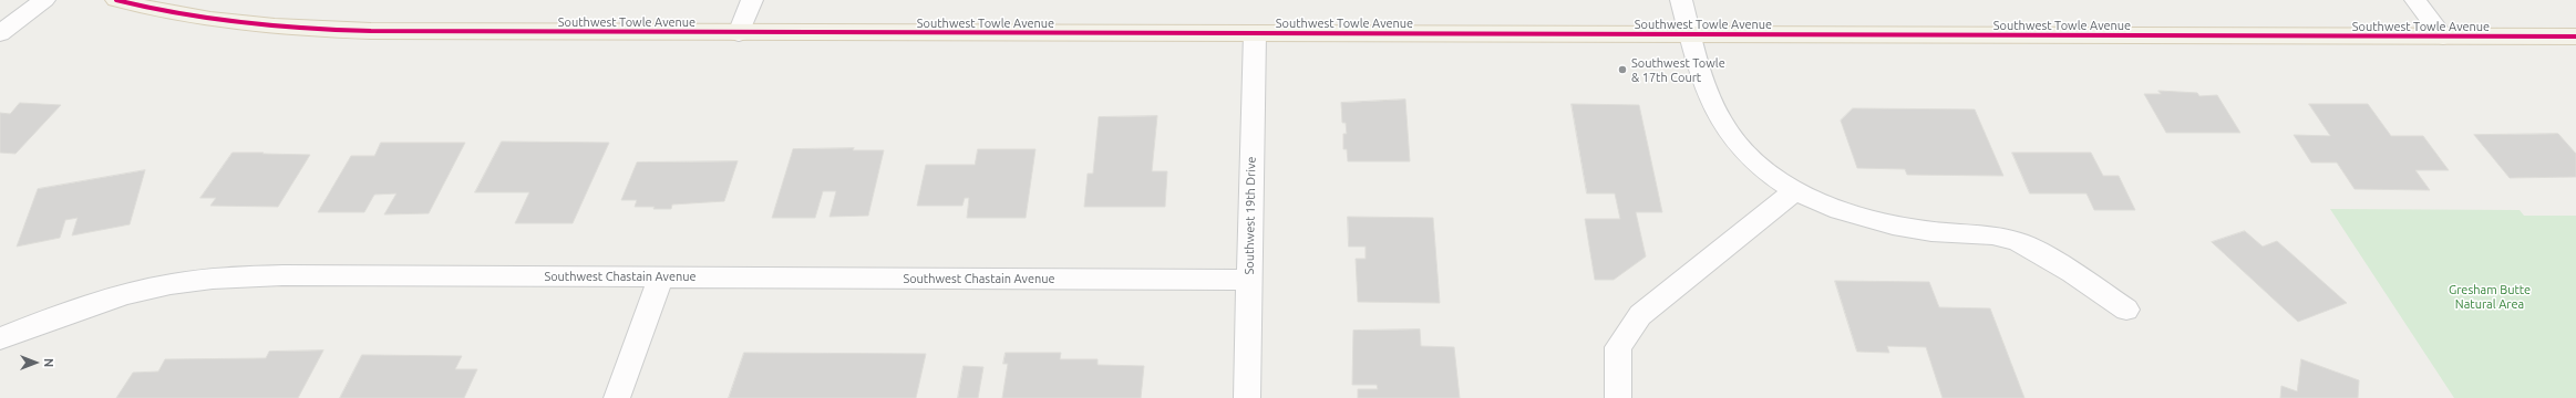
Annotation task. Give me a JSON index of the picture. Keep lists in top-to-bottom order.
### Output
{
  "streets": {
    "main road": ["Southwest Towle Avenue"],
    "street": ["Southwest 19th Drive", "Southwest Chastain Avenue"]
  },
  "crossings": [
    ["Southwest Towle Avenue", "Southwest 19th Drive"],
    ["Southwest 19th Drive", "Southwest Chastain Avenue"]
  ],
  "parks": ["Gresham Butte Natural Area"],
  "places": ["Southwest Towle & 17th Court"],
  "north": "right"
}
